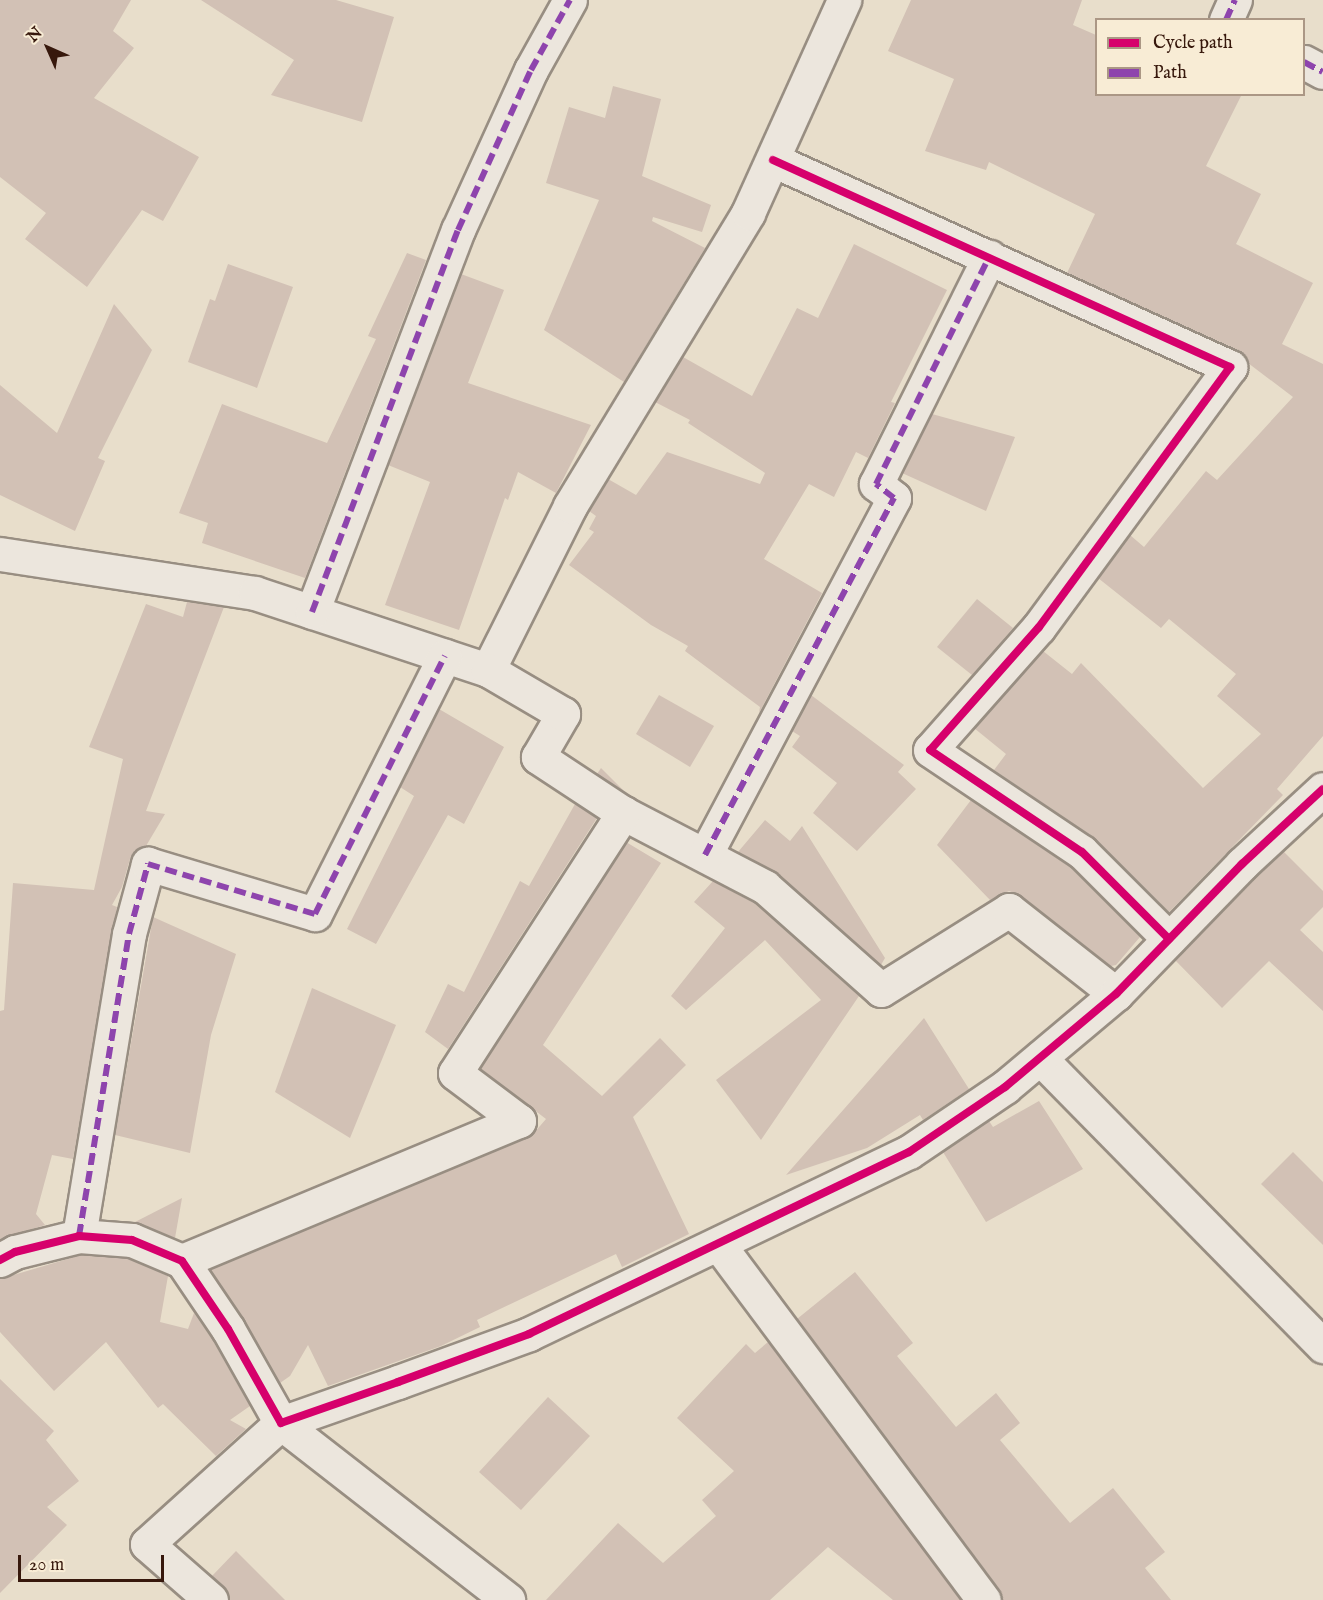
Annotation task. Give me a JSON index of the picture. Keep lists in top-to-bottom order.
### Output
{
  "legend": ["Cycle path", "Path"],
  "scale_bar": "20 m",
  "north": "top left"
}
